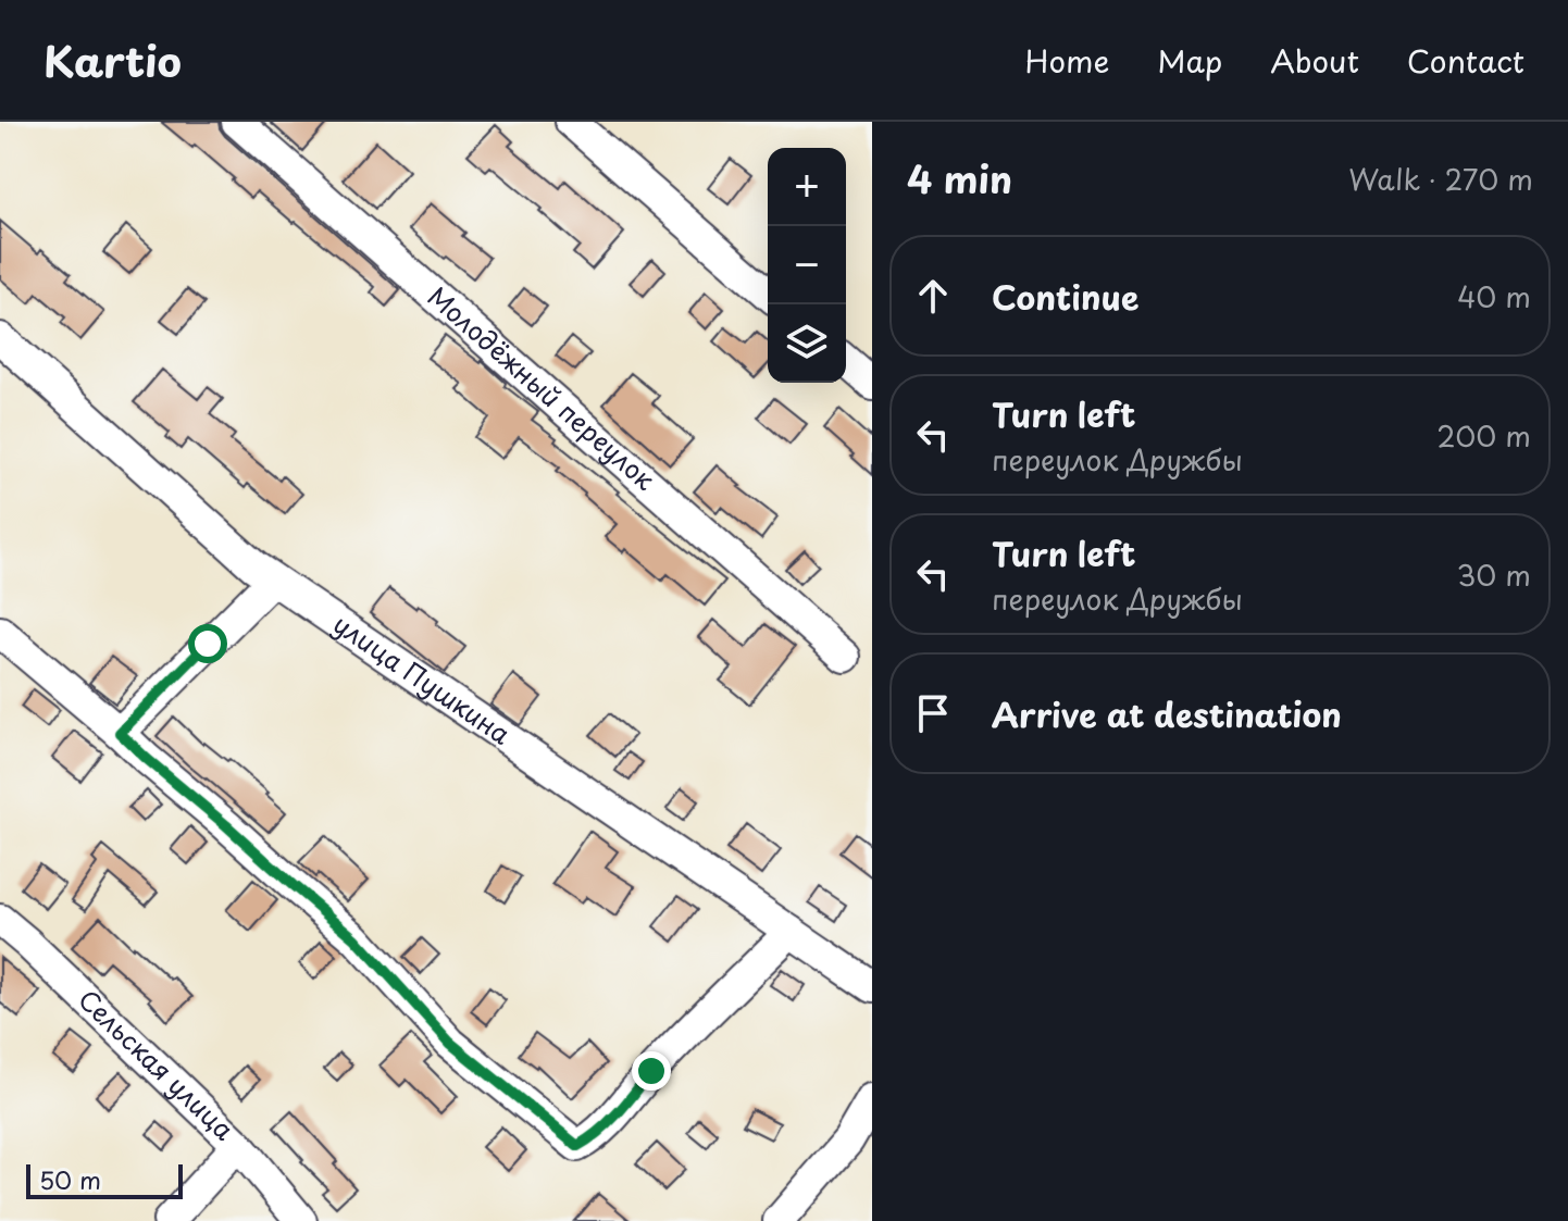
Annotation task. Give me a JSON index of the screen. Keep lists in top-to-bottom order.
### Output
{
  "streets": {
    "street": ["Молодёжный переулок", "улица Пушкина", "Сельская улица"]
  },
  "scale_bar": "50 m",
  "page": {
    "header": "Kartio",
    "nav": [
      "Home",
      "Map",
      "About",
      "Contact"
    ],
    "heading": ["4 min", "Walk · 270 m"],
    "map_buttons": ["+", "−"],
    "list": [
      ["Continue", "40 m"],
      ["Turn left", "переулок Дружбы", "200 m"],
      ["Turn left", "переулок Дружбы", "30 m"],
      "Arrive at destination"
    ],
    "scale": "50 m"
  }
}
